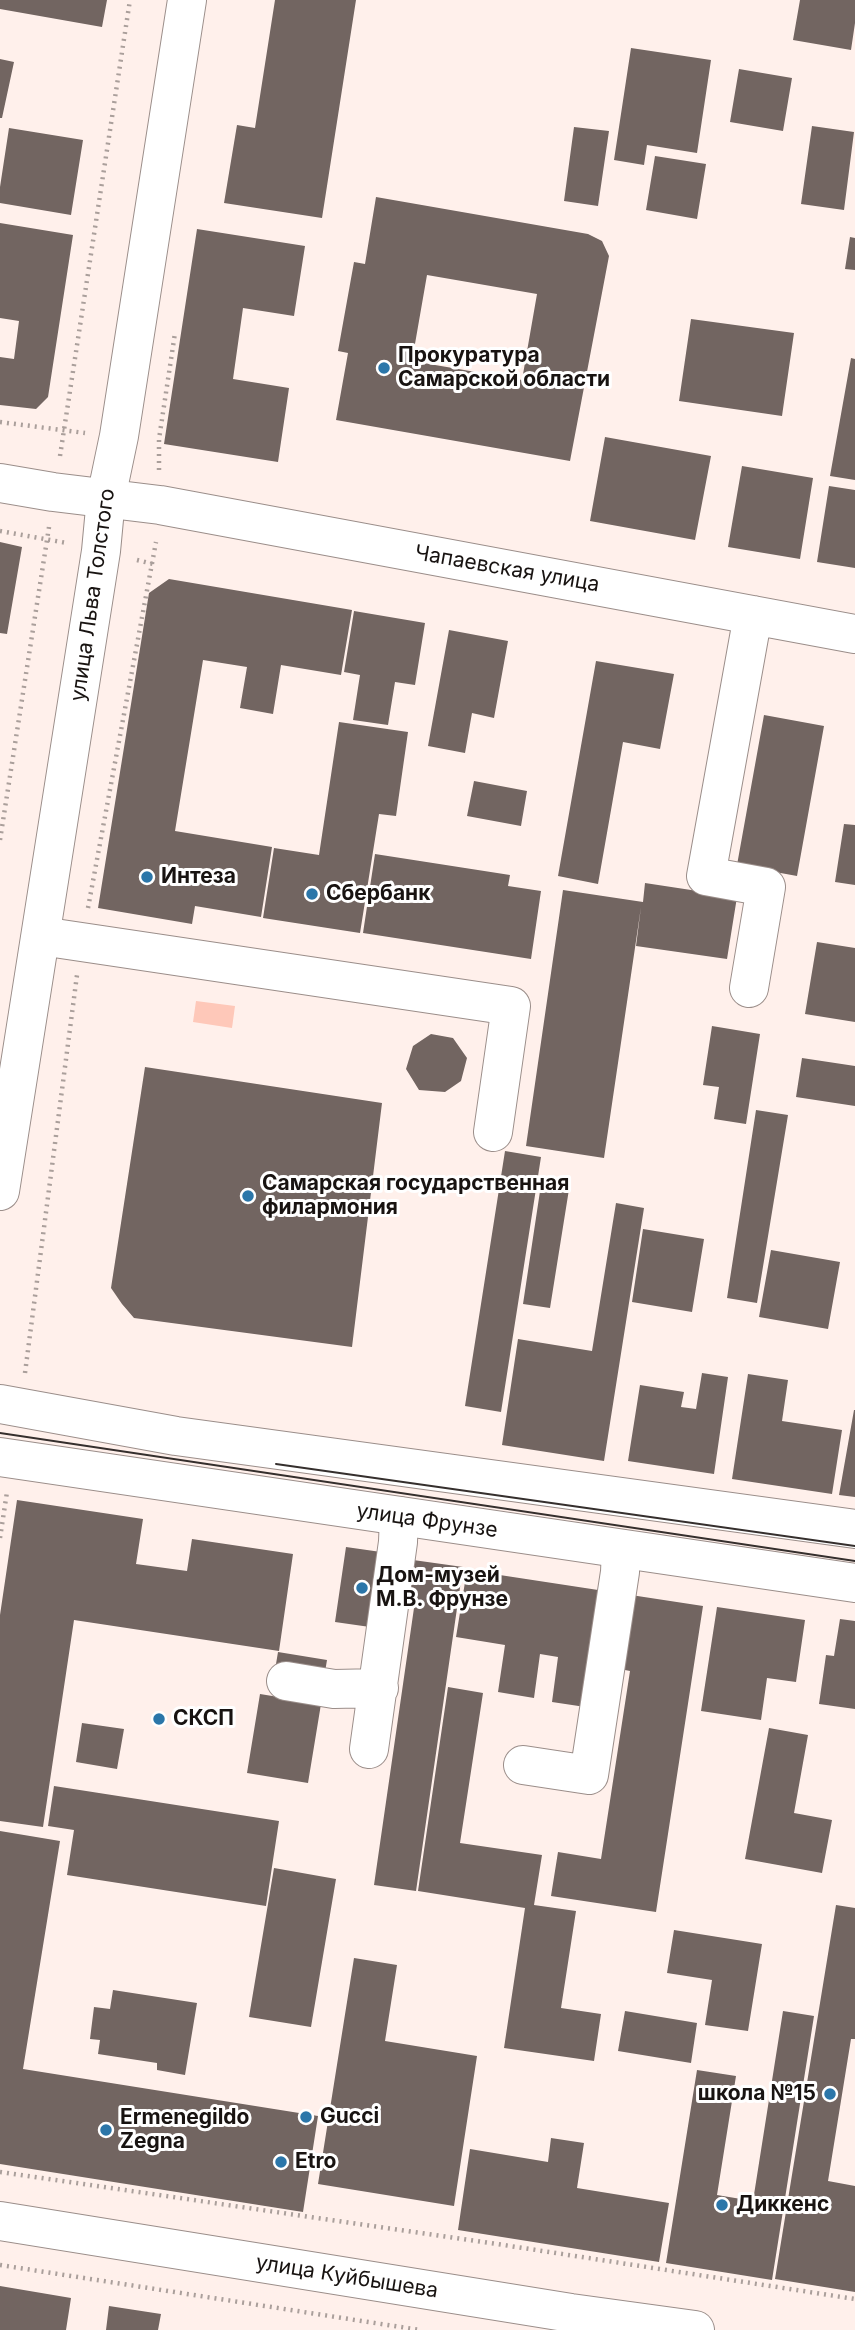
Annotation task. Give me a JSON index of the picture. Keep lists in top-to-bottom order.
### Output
{
  "streets": {
    "main road": [
      "Чапаевская улица",
      "улица Льва Толстого",
      "улица Фрунзе",
      "улица Куйбышева"
    ]
  },
  "crossings": [
    ["Чапаевская улица", "улица Льва Толстого"]
  ],
  "places": [
    "Прокуратура Самарской области",
    "Интеза",
    "Сбербанк",
    "Самарская государственная филармония",
    "Дом-музей М.В. Фрунзе",
    "СКСП",
    "школа №15",
    "Gucci",
    "Ermenegildo Zegna",
    "Etro",
    "Диккенс"
  ]
}
